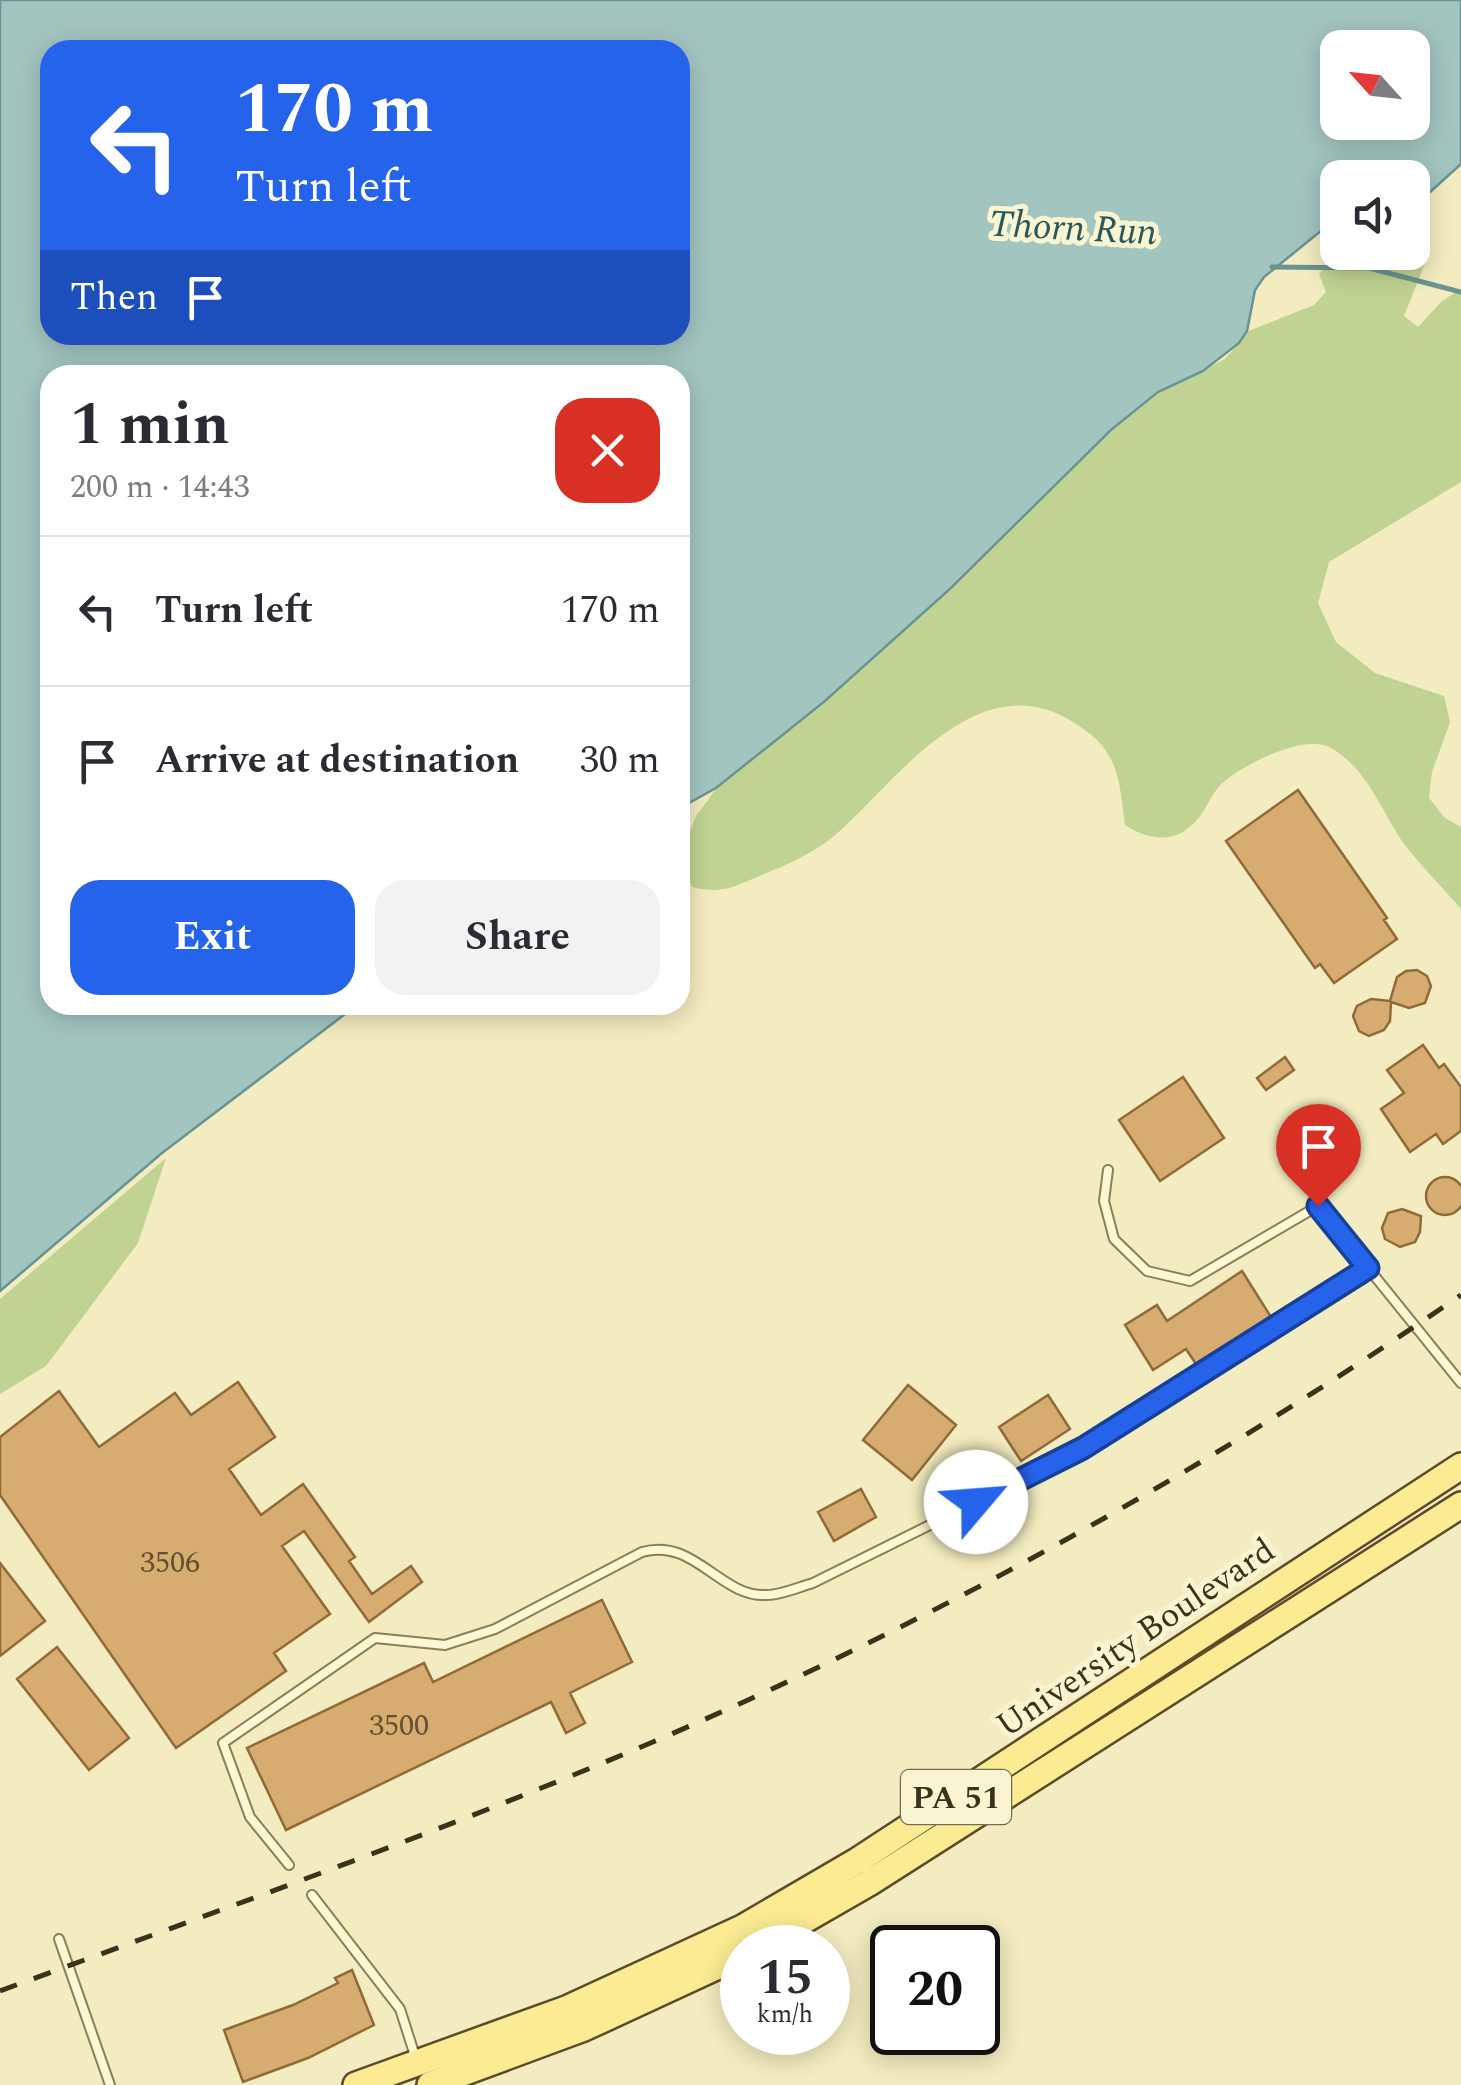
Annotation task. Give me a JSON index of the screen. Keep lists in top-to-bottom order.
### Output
{
  "streets": {
    "main road": ["University Boulevard", "PA 51"]
  },
  "water": ["Thorn Run"],
  "house_numbers": ["3506", "3500"],
  "north": "top left",
  "page": {
    "turn": ["170 m", "Turn left"],
    "then": "Then",
    "heading": ["1 min", "200 m · 14:43"],
    "list": [
      {
        "name": "Turn left",
        "value": "170 m"
      },
      {
        "name": "Arrive at destination",
        "value": "30 m"
      }
    ],
    "buttons": ["Exit", "Share"],
    "speed": "15 km/h",
    "limit": "20"
  }
}
